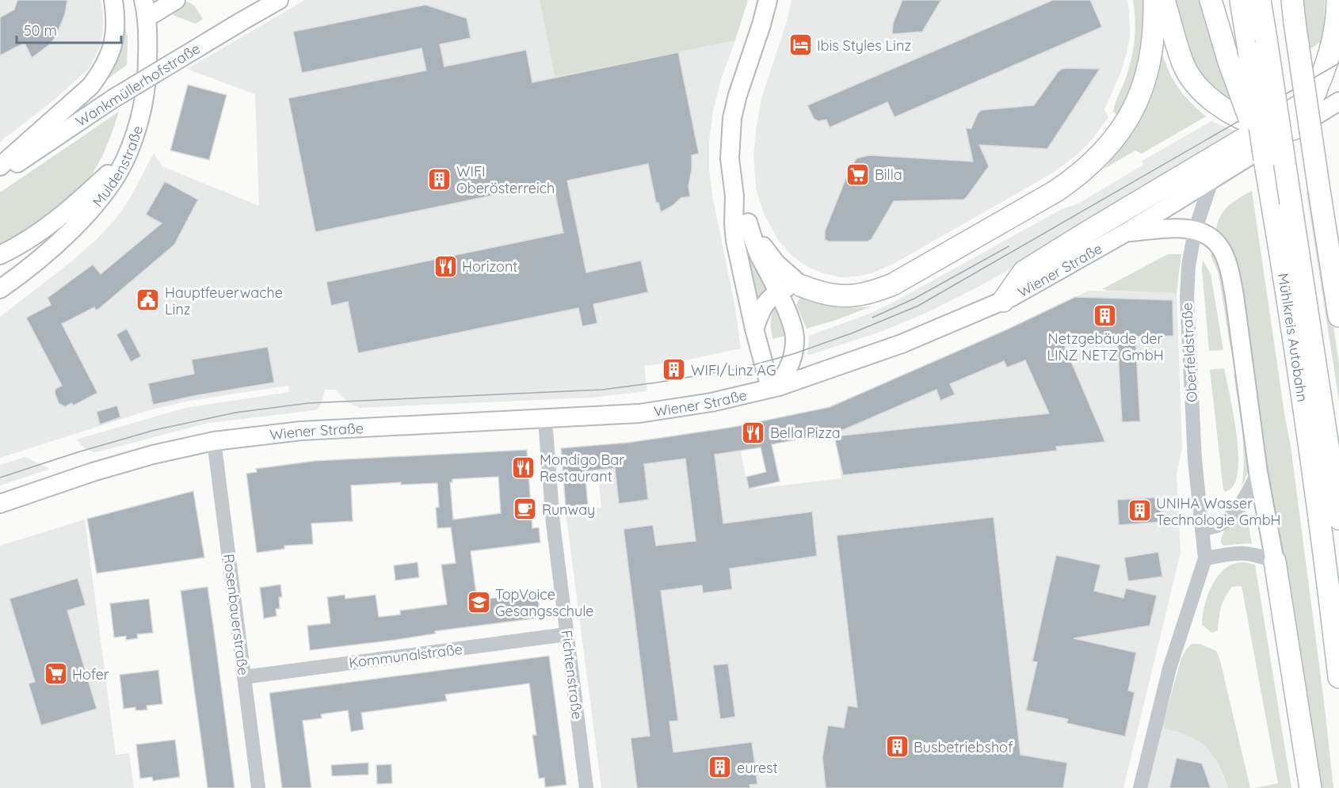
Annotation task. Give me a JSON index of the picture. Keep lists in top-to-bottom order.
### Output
{
  "streets": {
    "highway": ["Mühlkreis Autobahn"],
    "main road": ["Wankmüllerhofstraße", "Muldenstraße", "Wiener Straße"],
    "street": [
      "Oberfeldstraße",
      "Rosenbauerstraße",
      "Kommunalstraße",
      "Fichtenstraße"
    ]
  },
  "crossings": [
    ["Wiener Straße", "Oberfeldstraße"],
    ["Wiener Straße", "Rosenbauerstraße"],
    ["Wiener Straße", "Fichtenstraße"],
    ["Rosenbauerstraße", "Kommunalstraße"],
    ["Kommunalstraße", "Fichtenstraße"]
  ],
  "places": {
    "hotel": ["Ibis Styles Linz"],
    "supermarket": ["Billa", "Hofer"],
    "building": [
      "WIFI Oberösterreich",
      "Netzgebäude der LINZ NETZ GmbH",
      "WIFI/Linz AG",
      "UNIHA Wasser Technologie GmbH",
      "Busbetriebshof",
      "eurest"
    ],
    "restaurant": ["Horizont", "Bella Pizza", "Mondigo Bar Restaurant"],
    "public building": ["Hauptfeuerwache Linz"],
    "cafe": ["Runway"],
    "school or university": ["TopVoice Gesangsschule"]
  },
  "scale_bar": "50 m"
}
